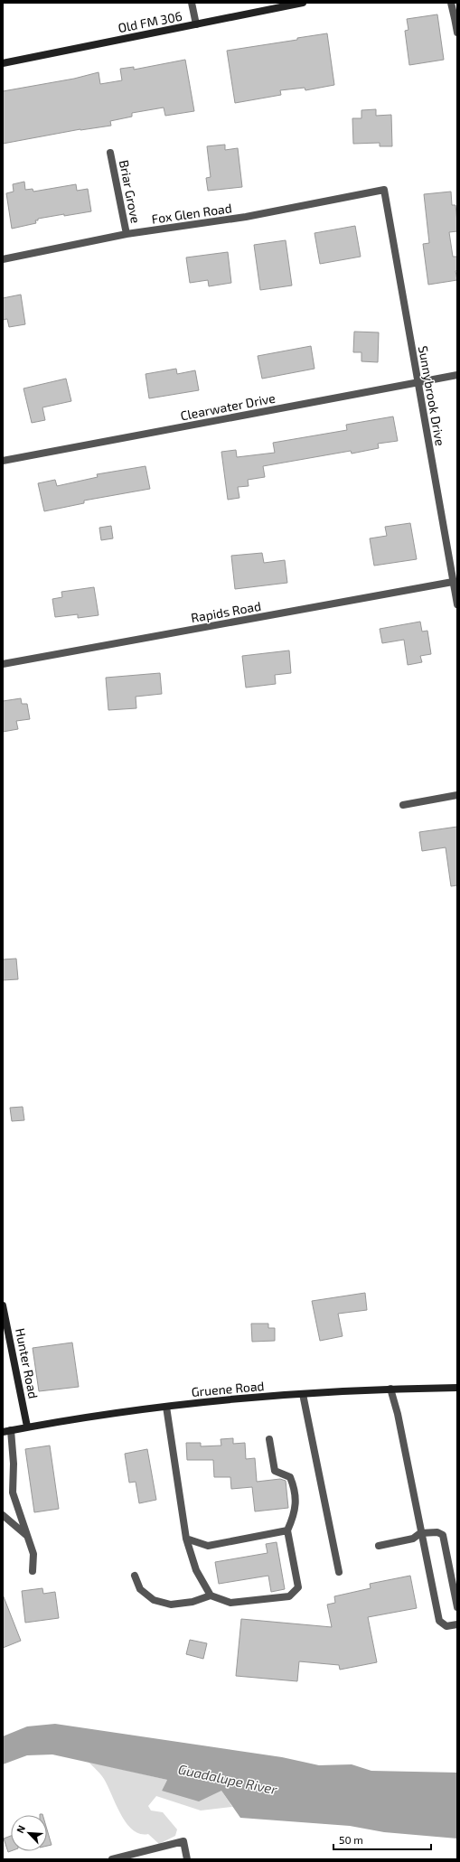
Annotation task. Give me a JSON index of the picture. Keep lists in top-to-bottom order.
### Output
{
  "streets": {
    "street": [
      "Old FM 306",
      "Briar Grove",
      "Fox Glen Road",
      "Sunnybrook Drive",
      "Clearwater Drive",
      "Rapids Road",
      "Hunter Road",
      "Gruene Road"
    ]
  },
  "crossings": [
    ["Briar Grove", "Fox Glen Road"],
    ["Fox Glen Road", "Sunnybrook Drive"],
    ["Sunnybrook Drive", "Clearwater Drive"],
    ["Sunnybrook Drive", "Rapids Road"],
    ["Hunter Road", "Gruene Road"]
  ],
  "water": ["Guadalupe River"],
  "scale_bar": "50 m",
  "north": "top left"
}
